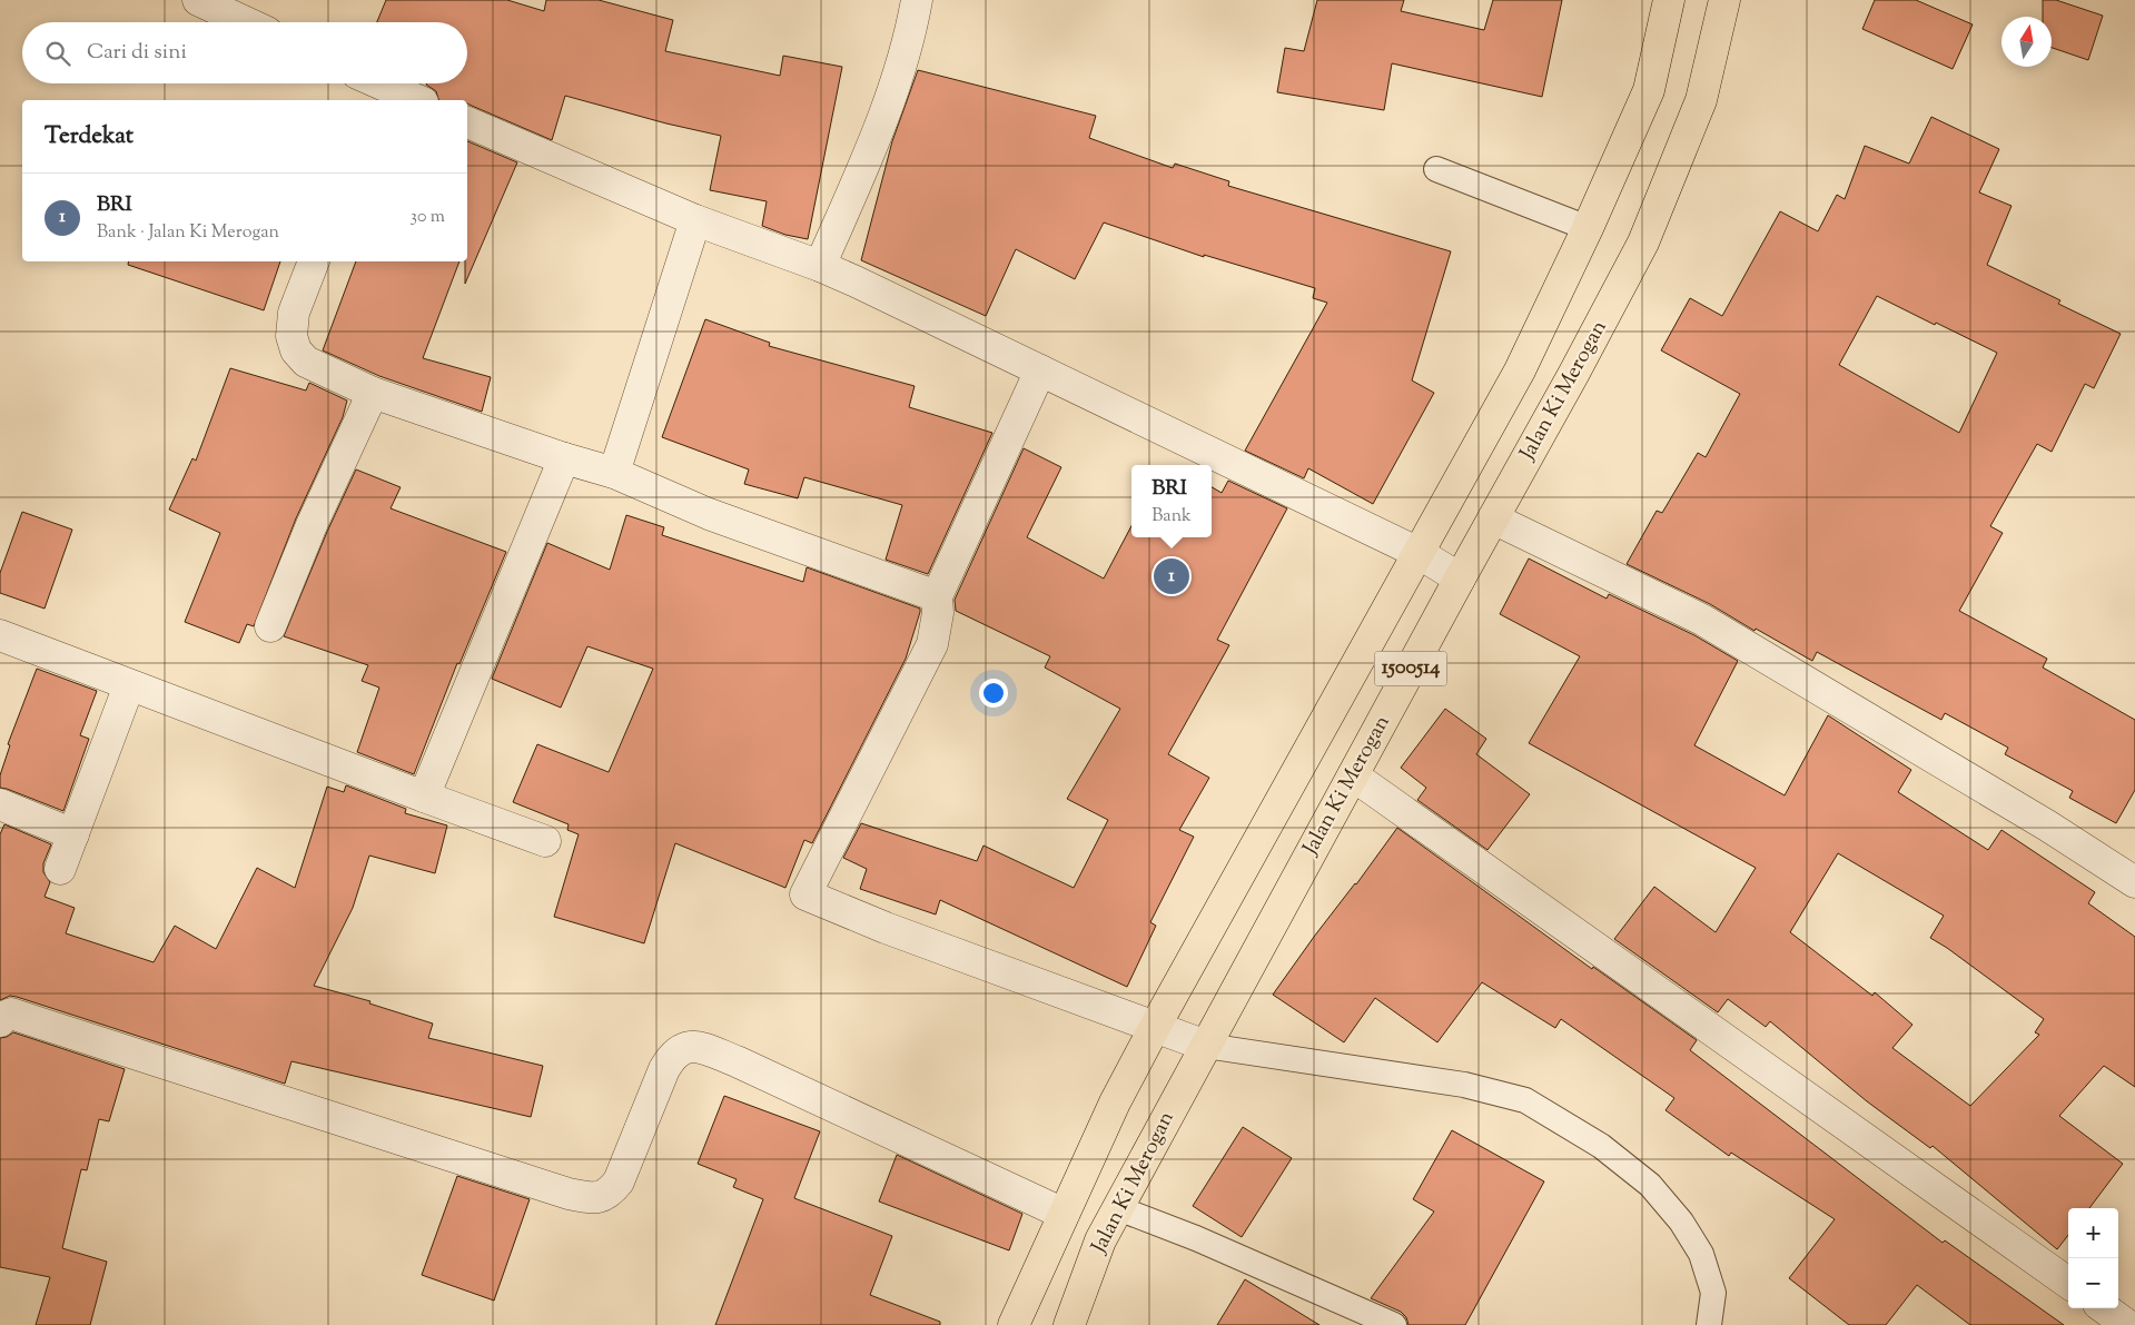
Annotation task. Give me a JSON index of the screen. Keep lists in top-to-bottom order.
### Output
{
  "streets": {
    "highway": ["Jalan Ki Merogan", "1500514"]
  },
  "north": "top",
  "page": {
    "search": "Cari di sini",
    "heading": "Terdekat",
    "list": [
      {
        "mark": "1",
        "name": "BRI",
        "note": "Bank · Jalan Ki Merogan",
        "value": "30 m"
      }
    ],
    "popup": ["BRI", "Bank"],
    "pins": "1",
    "map_buttons": ["+", "−"]
  }
}
